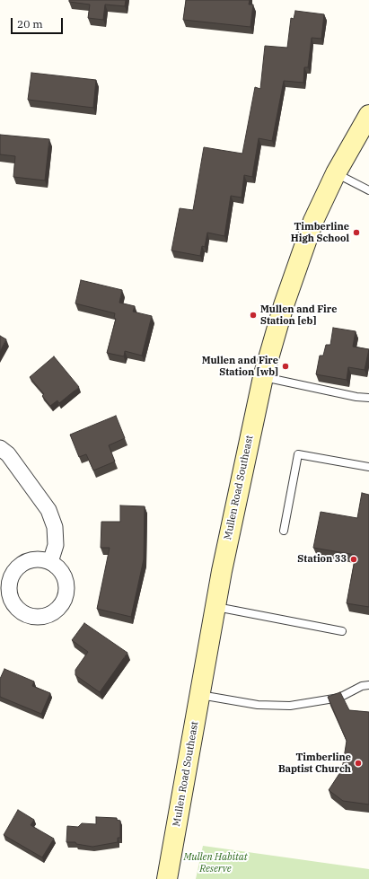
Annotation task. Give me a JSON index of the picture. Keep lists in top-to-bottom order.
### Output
{
  "streets": {
    "street": ["Mullen Road Southeast"]
  },
  "parks": ["Mullen Habitat Reserve"],
  "places": [
    "Timberline High School",
    "Mullen and Fire Station [eb]",
    "Mullen and Fire Station [wb]",
    "Station 33",
    "Timberline Baptist Church"
  ],
  "scale_bar": "20 m"
}
